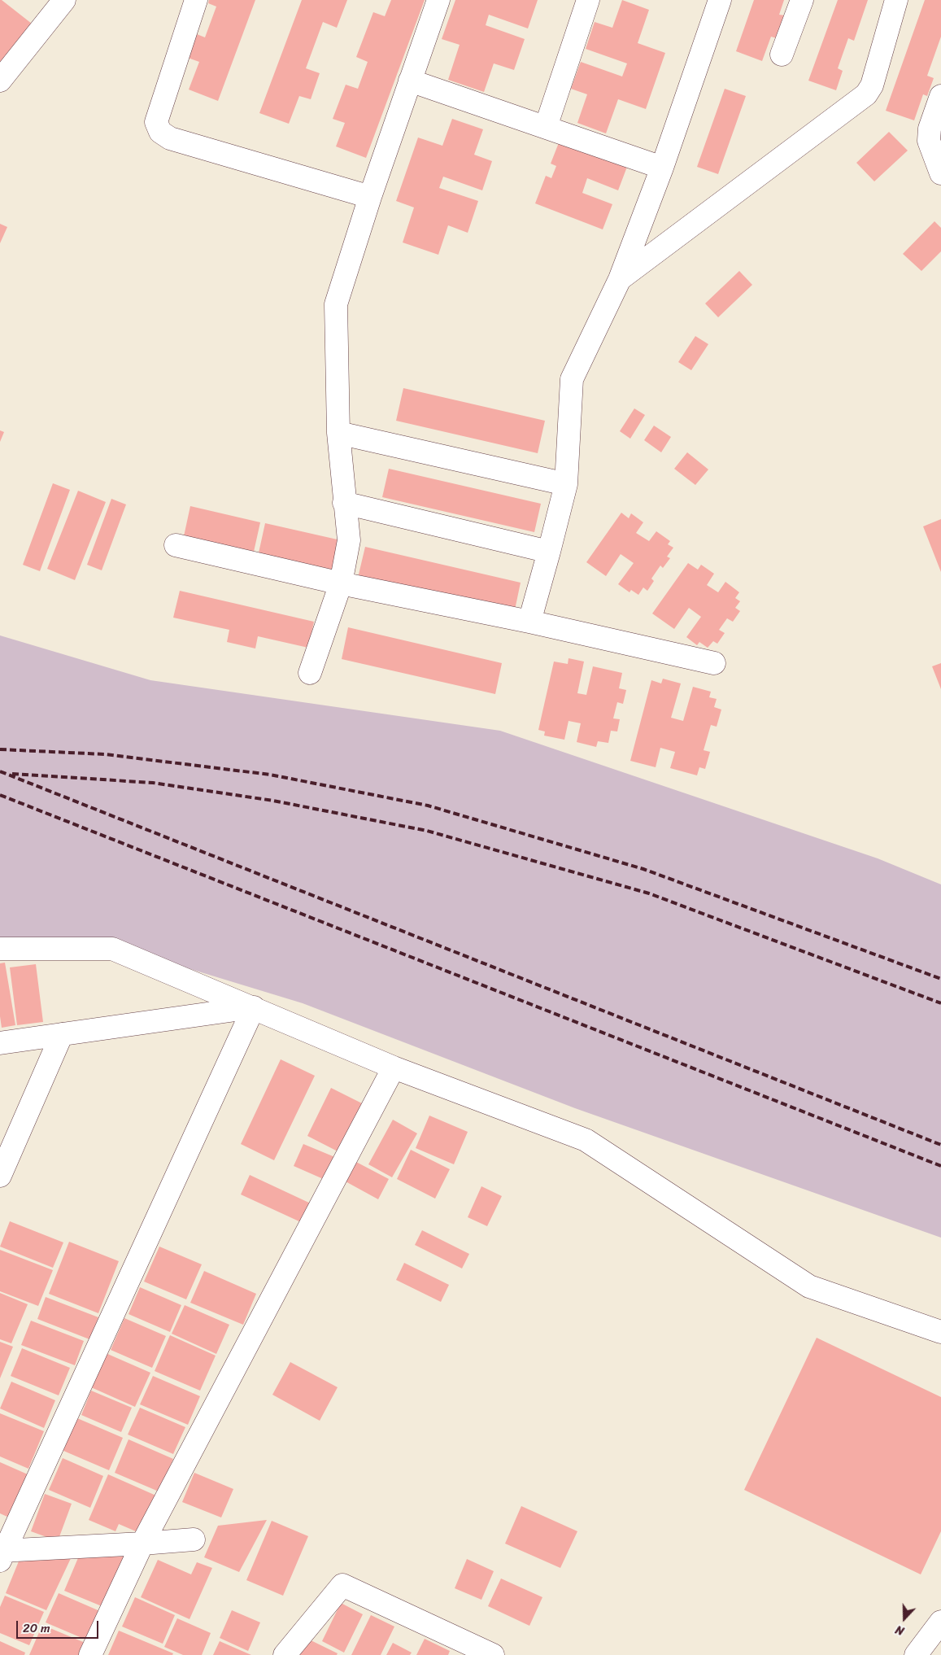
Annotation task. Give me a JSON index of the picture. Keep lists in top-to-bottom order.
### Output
{
  "scale_bar": "20 m",
  "north": "bottom"
}
